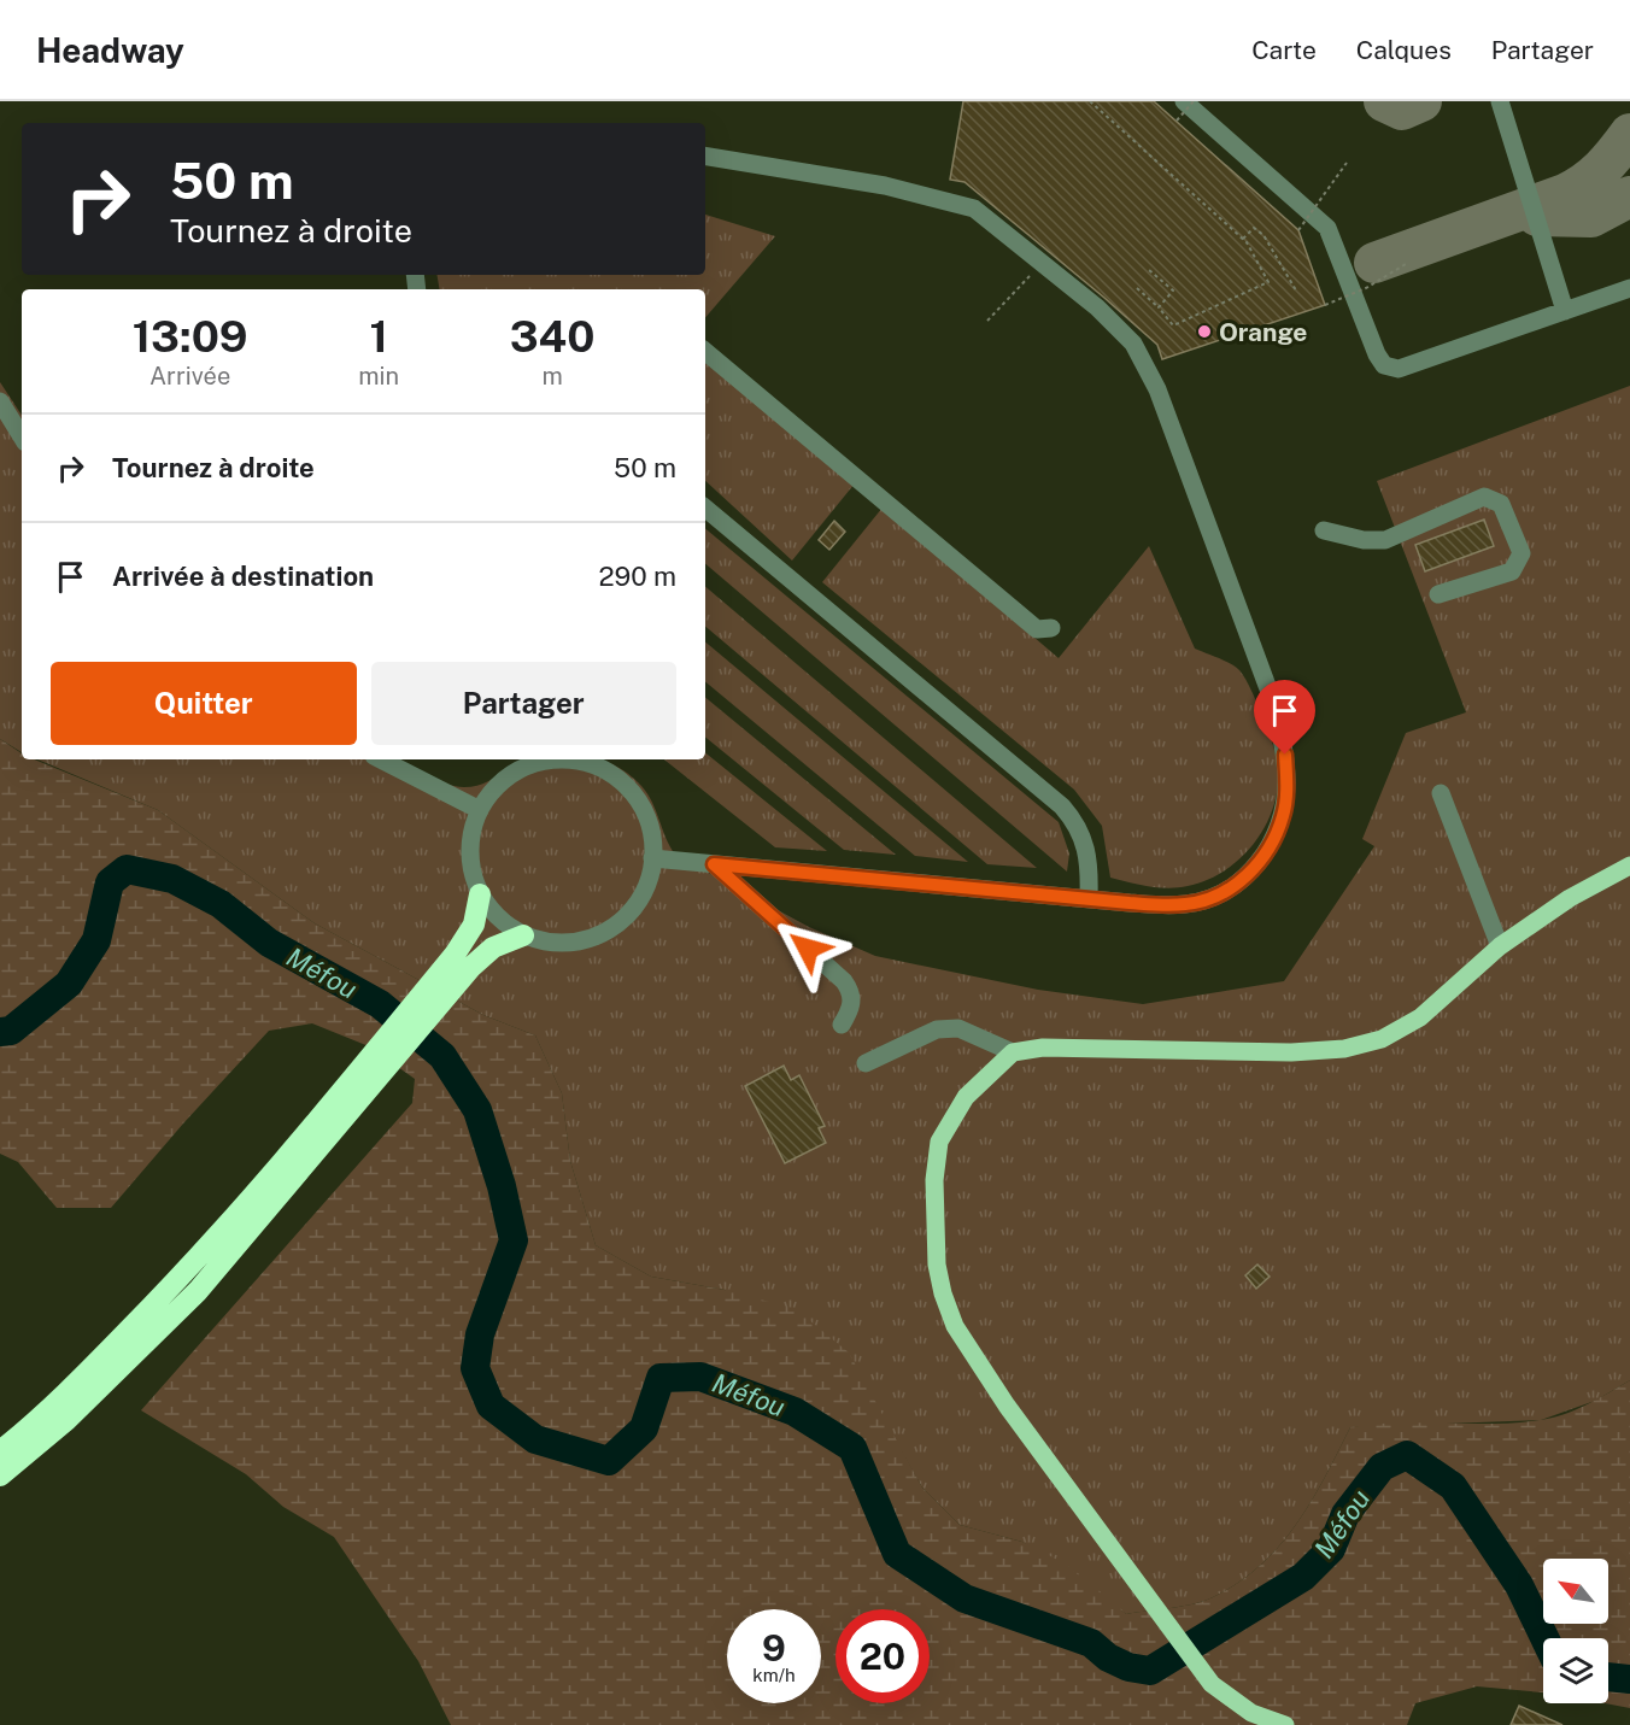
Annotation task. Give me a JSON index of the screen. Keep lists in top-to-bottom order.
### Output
{
  "water": ["Méfou"],
  "places": ["Orange"],
  "north": "top left",
  "page": {
    "header": "Headway",
    "nav": ["Carte", "Calques", "Partager"],
    "turn": ["50 m", "Tournez à droite"],
    "eta": [
      "13:09",
      "Arrivée",
      "1",
      "min",
      "340",
      "m"
    ],
    "list": [
      {
        "name": "Tournez à droite",
        "value": "50 m"
      },
      {
        "name": "Arrivée à destination",
        "value": "290 m"
      }
    ],
    "buttons": ["Quitter", "Partager"],
    "speed": "9 km/h",
    "limit": "20"
  }
}
